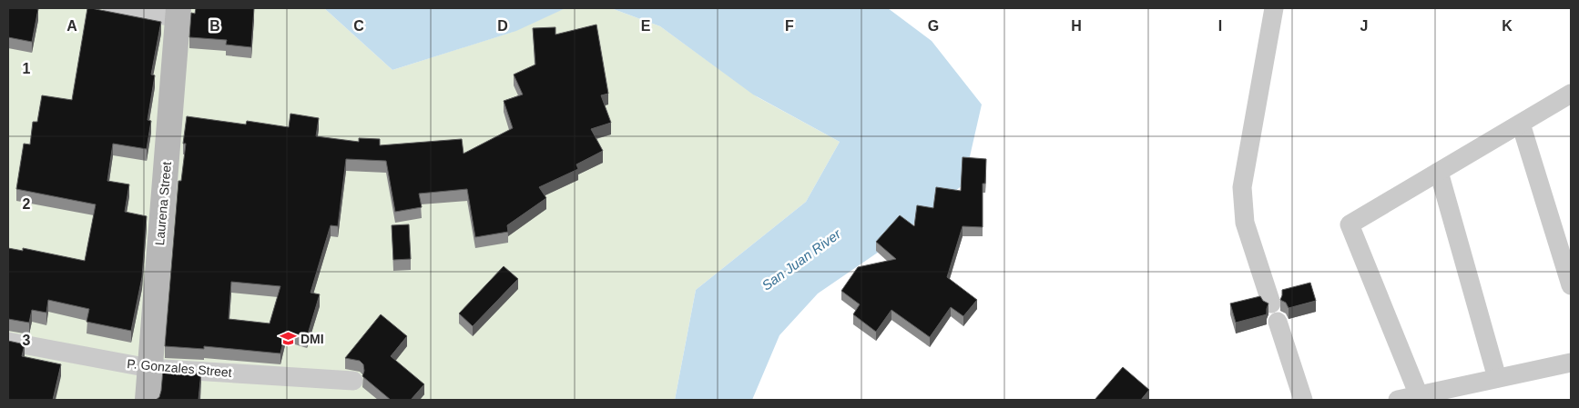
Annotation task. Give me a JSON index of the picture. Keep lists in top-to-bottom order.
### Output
{
  "streets": {
    "street": ["Laurena Street", "P. Gonzales Street"]
  },
  "crossings": [
    ["Laurena Street", "P. Gonzales Street"]
  ],
  "water": ["San Juan River"],
  "places": {
    "school or university": ["DMI"]
  },
  "grid": {
    "columns": [
      "A",
      "B",
      "C",
      "D",
      "E",
      "F",
      "G",
      "H",
      "I",
      "J",
      "K"
    ],
    "rows": ["1", "2", "3"]
  }
}
